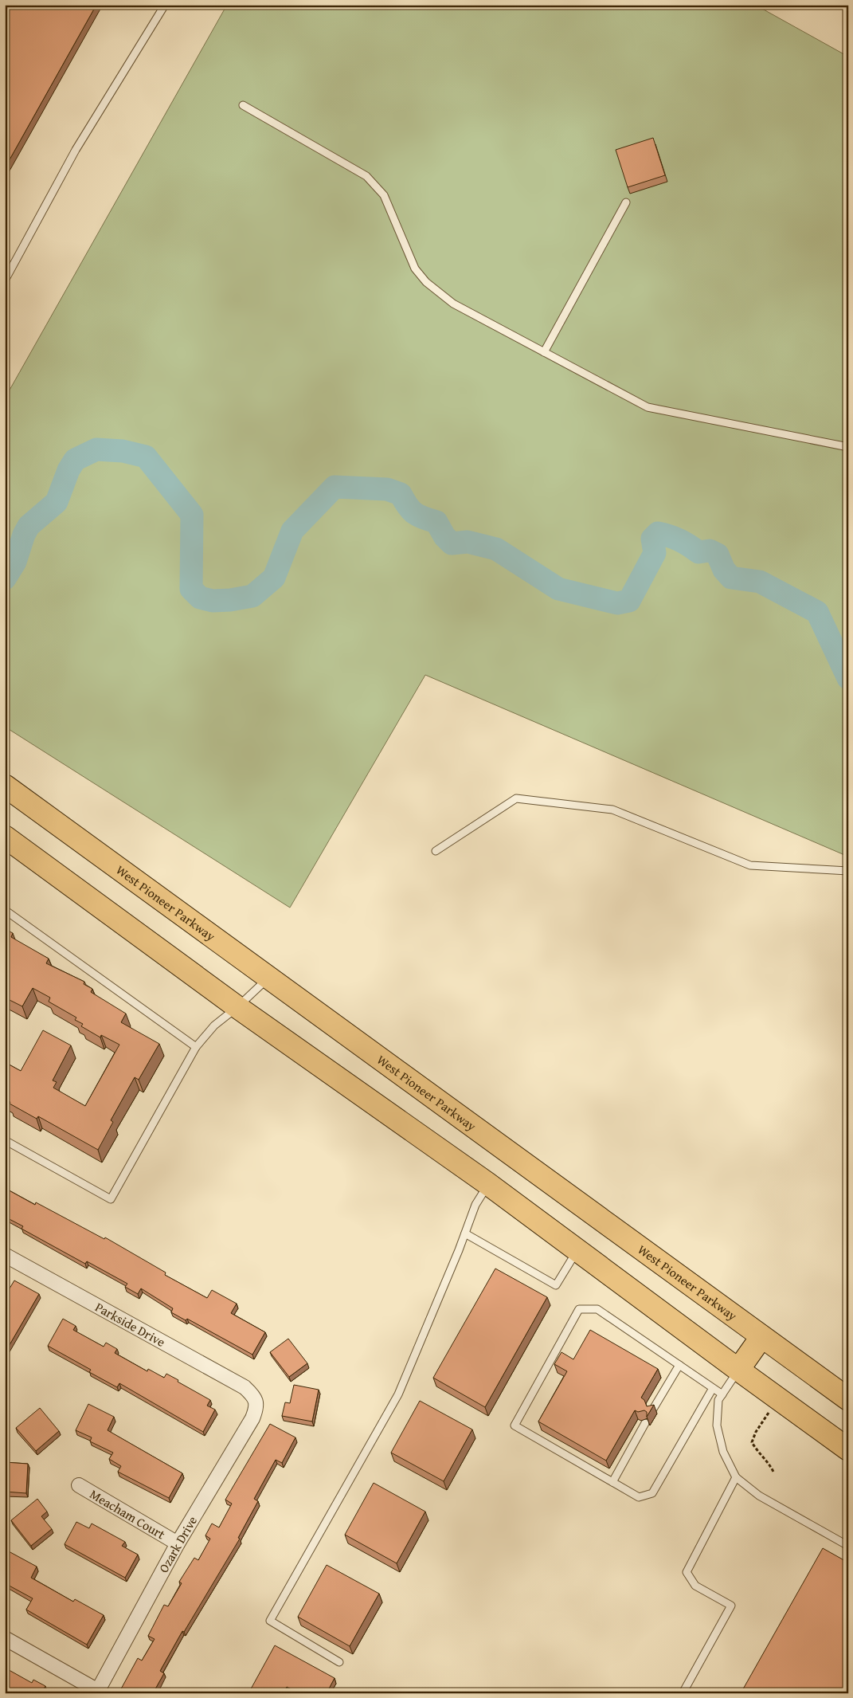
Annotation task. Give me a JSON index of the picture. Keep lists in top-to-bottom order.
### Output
{
  "streets": {
    "main road": ["West Pioneer Parkway"],
    "street": ["Parkside Drive", "Meacham Court", "Ozark Drive"]
  },
  "crossings": [
    ["Parkside Drive", "Ozark Drive"],
    ["Meacham Court", "Ozark Drive"]
  ]
}
